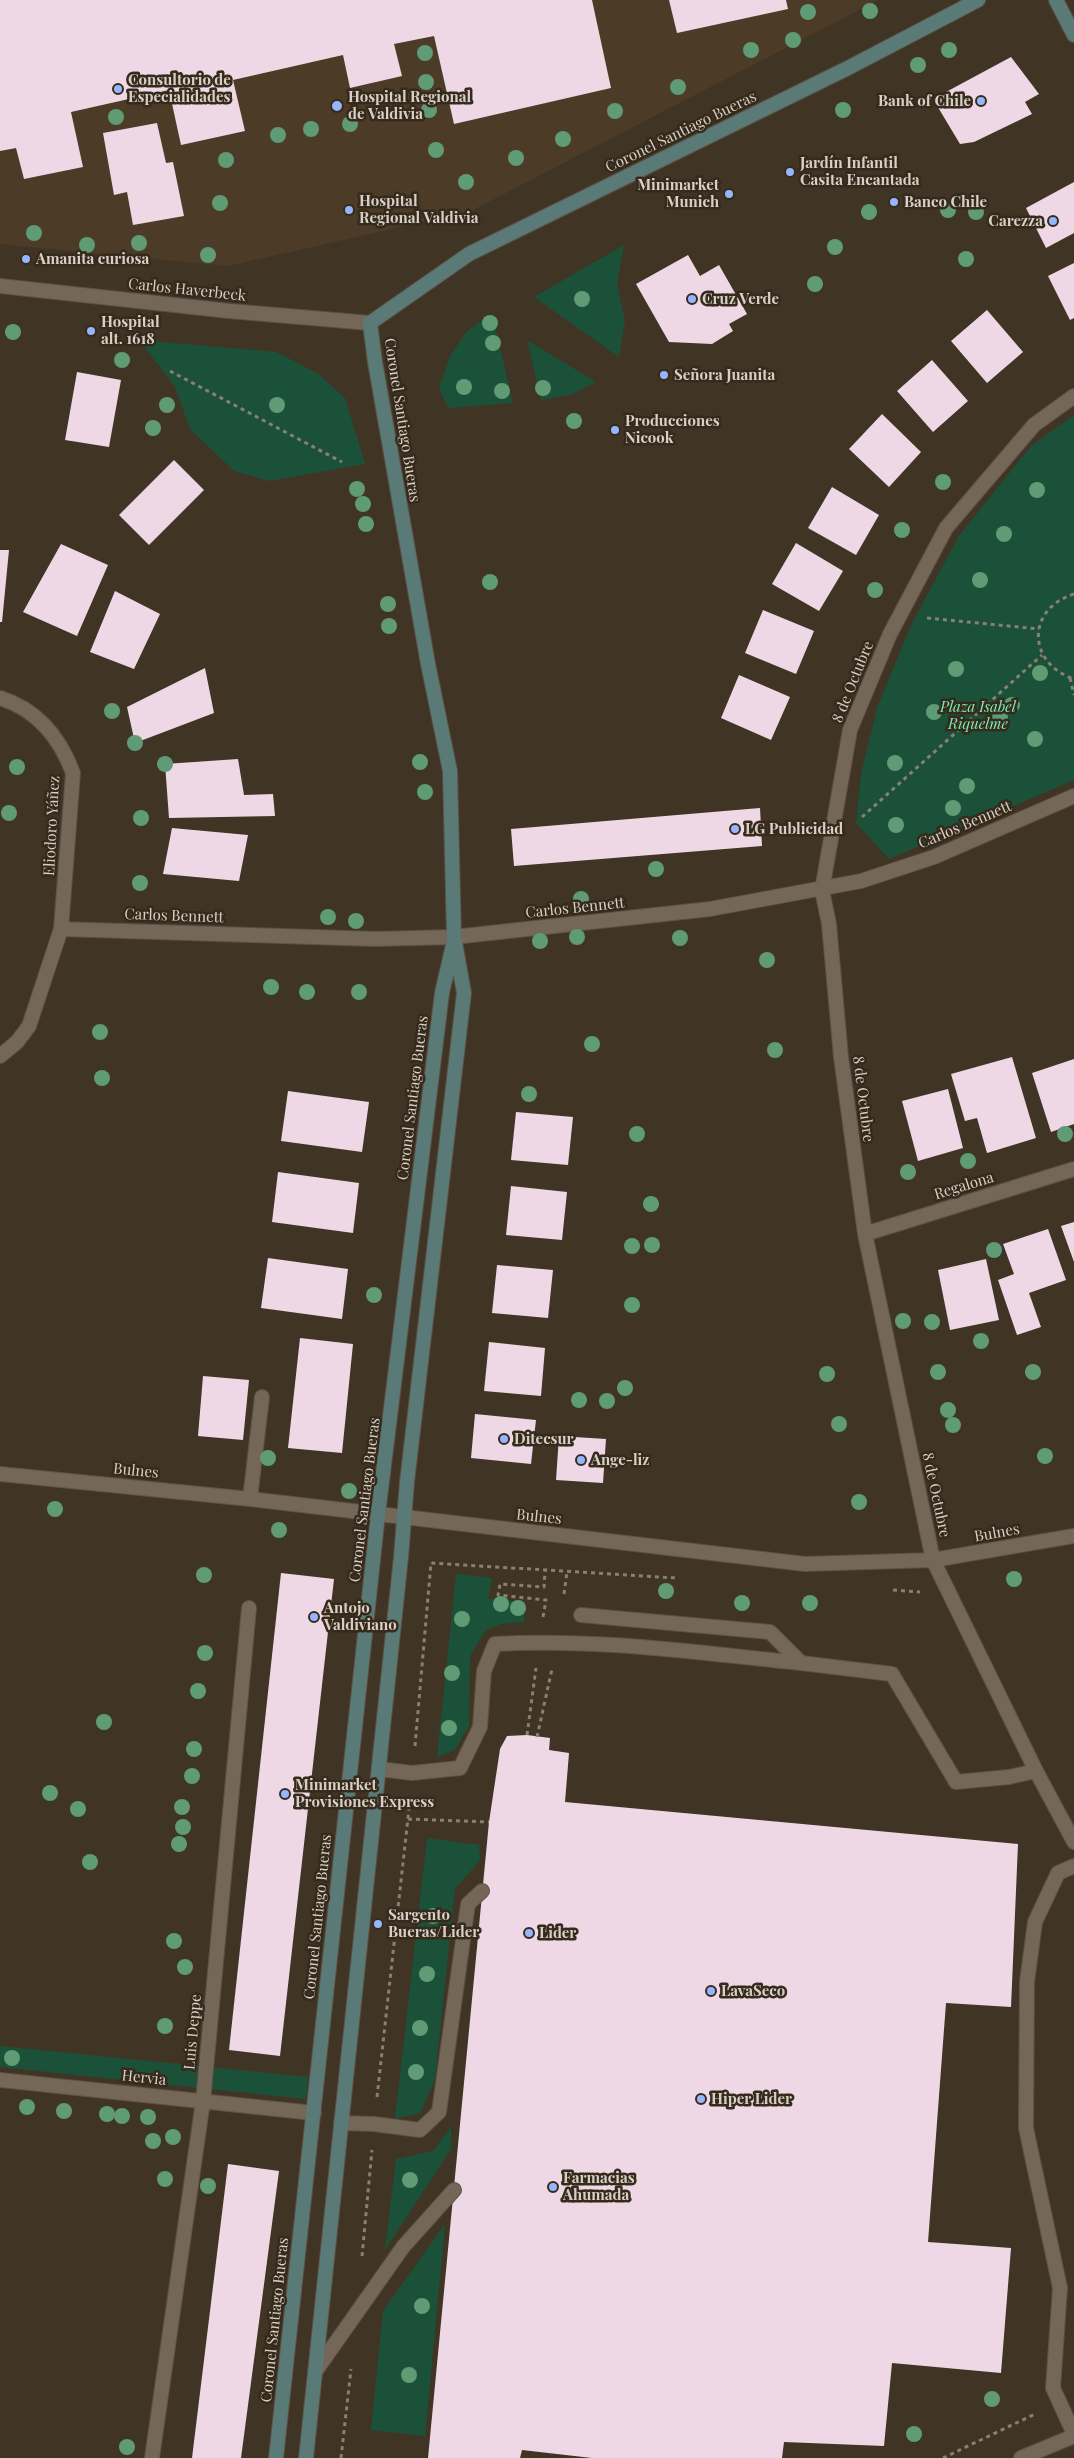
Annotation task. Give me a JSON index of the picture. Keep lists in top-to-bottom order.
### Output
{
  "streets": {
    "main road": ["Coronel Santiago Bueras"],
    "street": [
      "Carlos Haverbeck",
      "8 de Octubre",
      "Carlos Bennett",
      "Eliodoro Yáñez",
      "Regalona",
      "Bulnes",
      "Luis Deppe",
      "Hervia"
    ]
  },
  "crossings": [
    ["Coronel Santiago Bueras", "Carlos Haverbeck"],
    ["Coronel Santiago Bueras", "Carlos Bennett"],
    ["Coronel Santiago Bueras", "Bulnes"],
    ["Coronel Santiago Bueras", "Hervia"],
    ["8 de Octubre", "Carlos Bennett"],
    ["8 de Octubre", "Regalona"],
    ["8 de Octubre", "Bulnes"],
    ["Carlos Bennett", "Eliodoro Yáñez"],
    ["Luis Deppe", "Hervia"]
  ],
  "parks": ["Plaza Isabel Riquelme"],
  "places": [
    "Consultorio de Especialidades",
    "Bank of Chile",
    "Hospital Regional de Valdivia",
    "Jardín Infantil Casita Encantada",
    "Minimarket Munich",
    "Banco Chile",
    "Hospital Regional Valdivia",
    "Carezza",
    "Amanita curiosa",
    "Cruz Verde",
    "Hospital alt. 1618",
    "Señora Juanita",
    "Producciones Nicook",
    "LG Publicidad",
    "Ditecsur",
    "Ange-liz",
    "Antojo Valdiviano",
    "Minimarket Provisiones Express",
    "Sargento Bueras/Lider",
    "Lider",
    "LavaSeco",
    "Hiper Lider",
    "Farmacias Ahumada"
  ]
}
